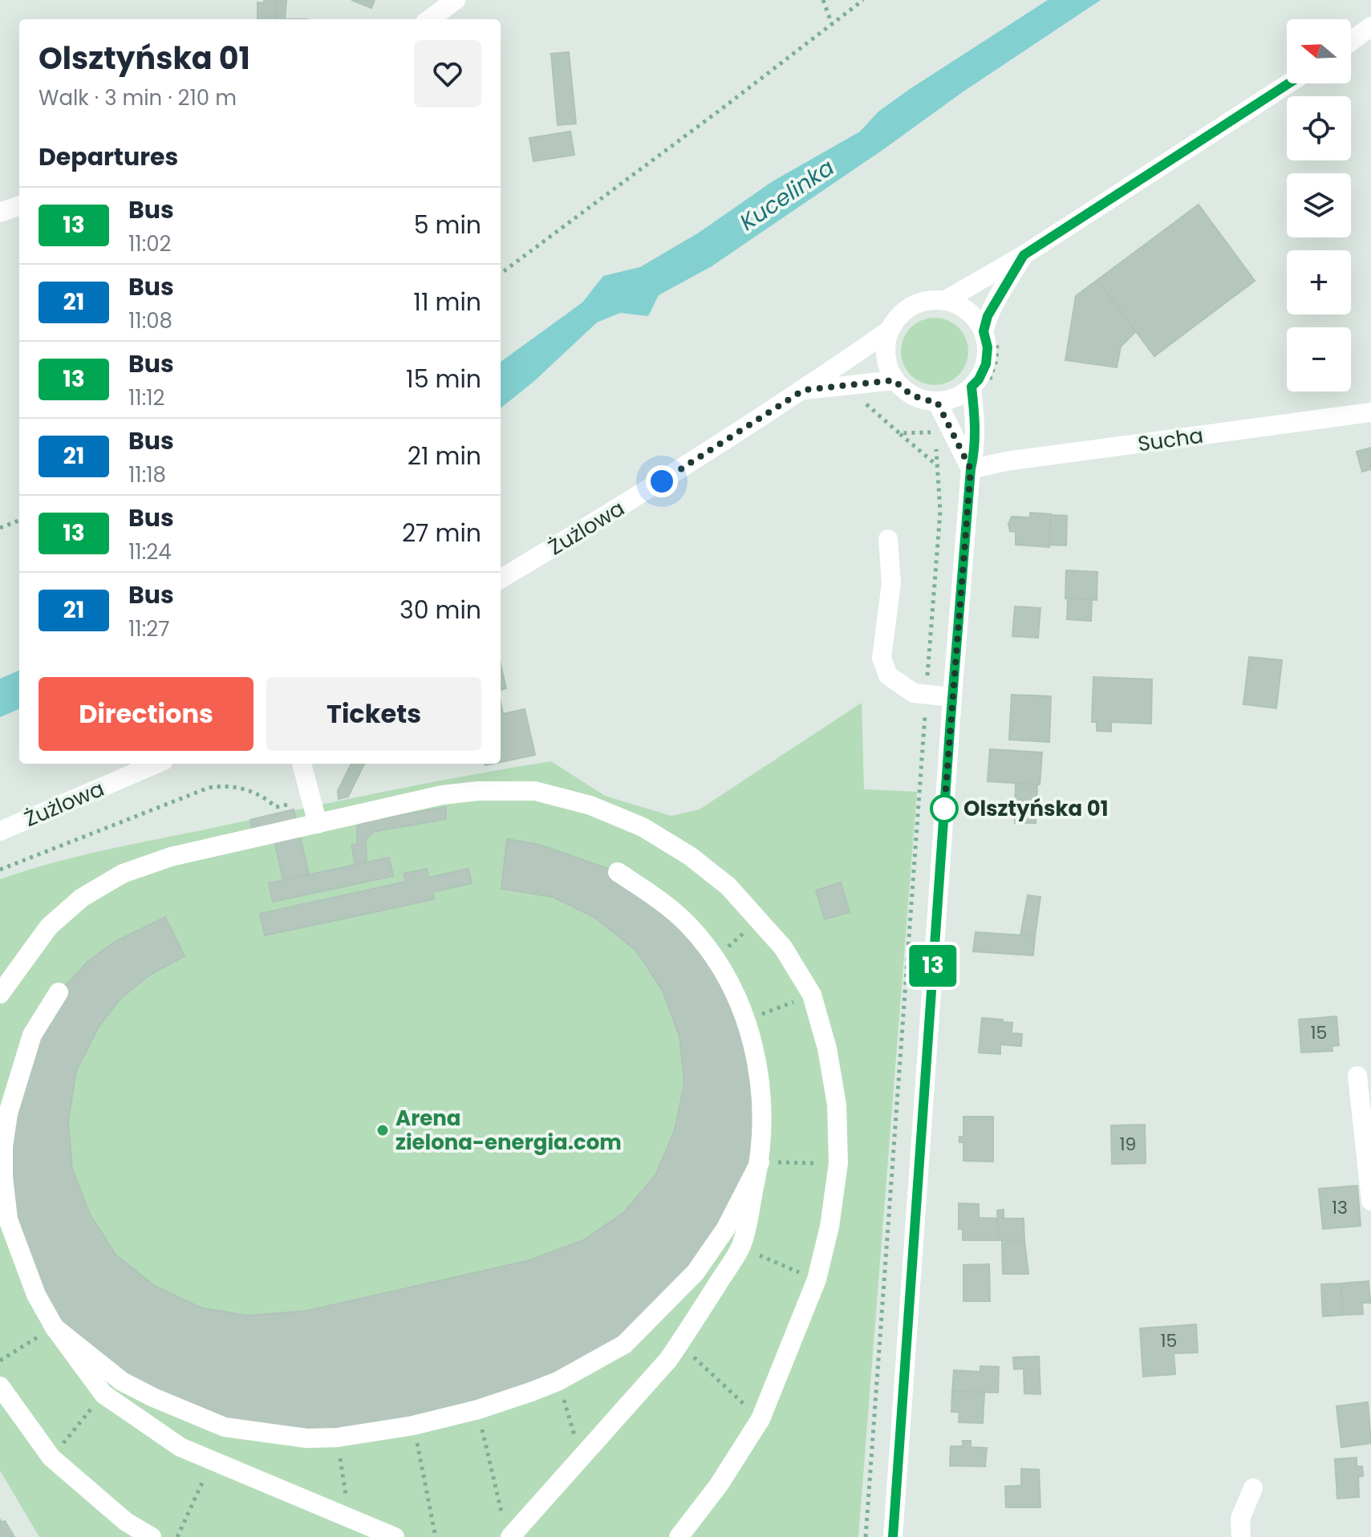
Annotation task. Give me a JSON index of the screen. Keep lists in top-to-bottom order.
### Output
{
  "streets": {
    "street": ["Sucha", "Żużlowa"]
  },
  "water": ["Kucelinka"],
  "places": ["Olsztyńska 01", "Arena zielona-energia.com"],
  "lines": ["bus line 13"],
  "house_numbers": [
    "15",
    "19",
    "13",
    "15"
  ],
  "north": "left",
  "page": {
    "on_map": "13",
    "map_buttons": ["+", "−"],
    "heading": [
      ["Olsztyńska 01", "Walk · 3 min · 210 m"],
      "Departures"
    ],
    "list": [
      {
        "mark": "13",
        "name": "Bus",
        "note": "11:02",
        "value": "5 min"
      },
      {
        "mark": "21",
        "name": "Bus",
        "note": "11:08",
        "value": "11 min"
      },
      {
        "mark": "13",
        "name": "Bus",
        "note": "11:12",
        "value": "15 min"
      },
      {
        "mark": "21",
        "name": "Bus",
        "note": "11:18",
        "value": "21 min"
      },
      {
        "mark": "13",
        "name": "Bus",
        "note": "11:24",
        "value": "27 min"
      },
      {
        "mark": "21",
        "name": "Bus",
        "note": "11:27",
        "value": "30 min"
      }
    ],
    "buttons": ["Directions", "Tickets"]
  }
}
